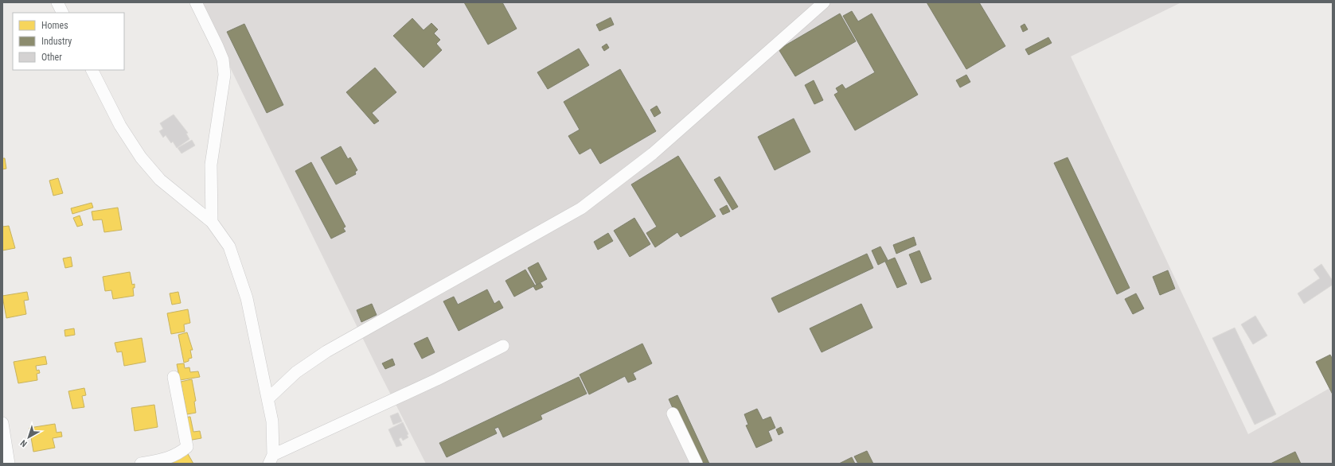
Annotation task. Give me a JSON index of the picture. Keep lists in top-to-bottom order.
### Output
{
  "legend": ["Homes", "Industry", "Other"],
  "north": "bottom left"
}
